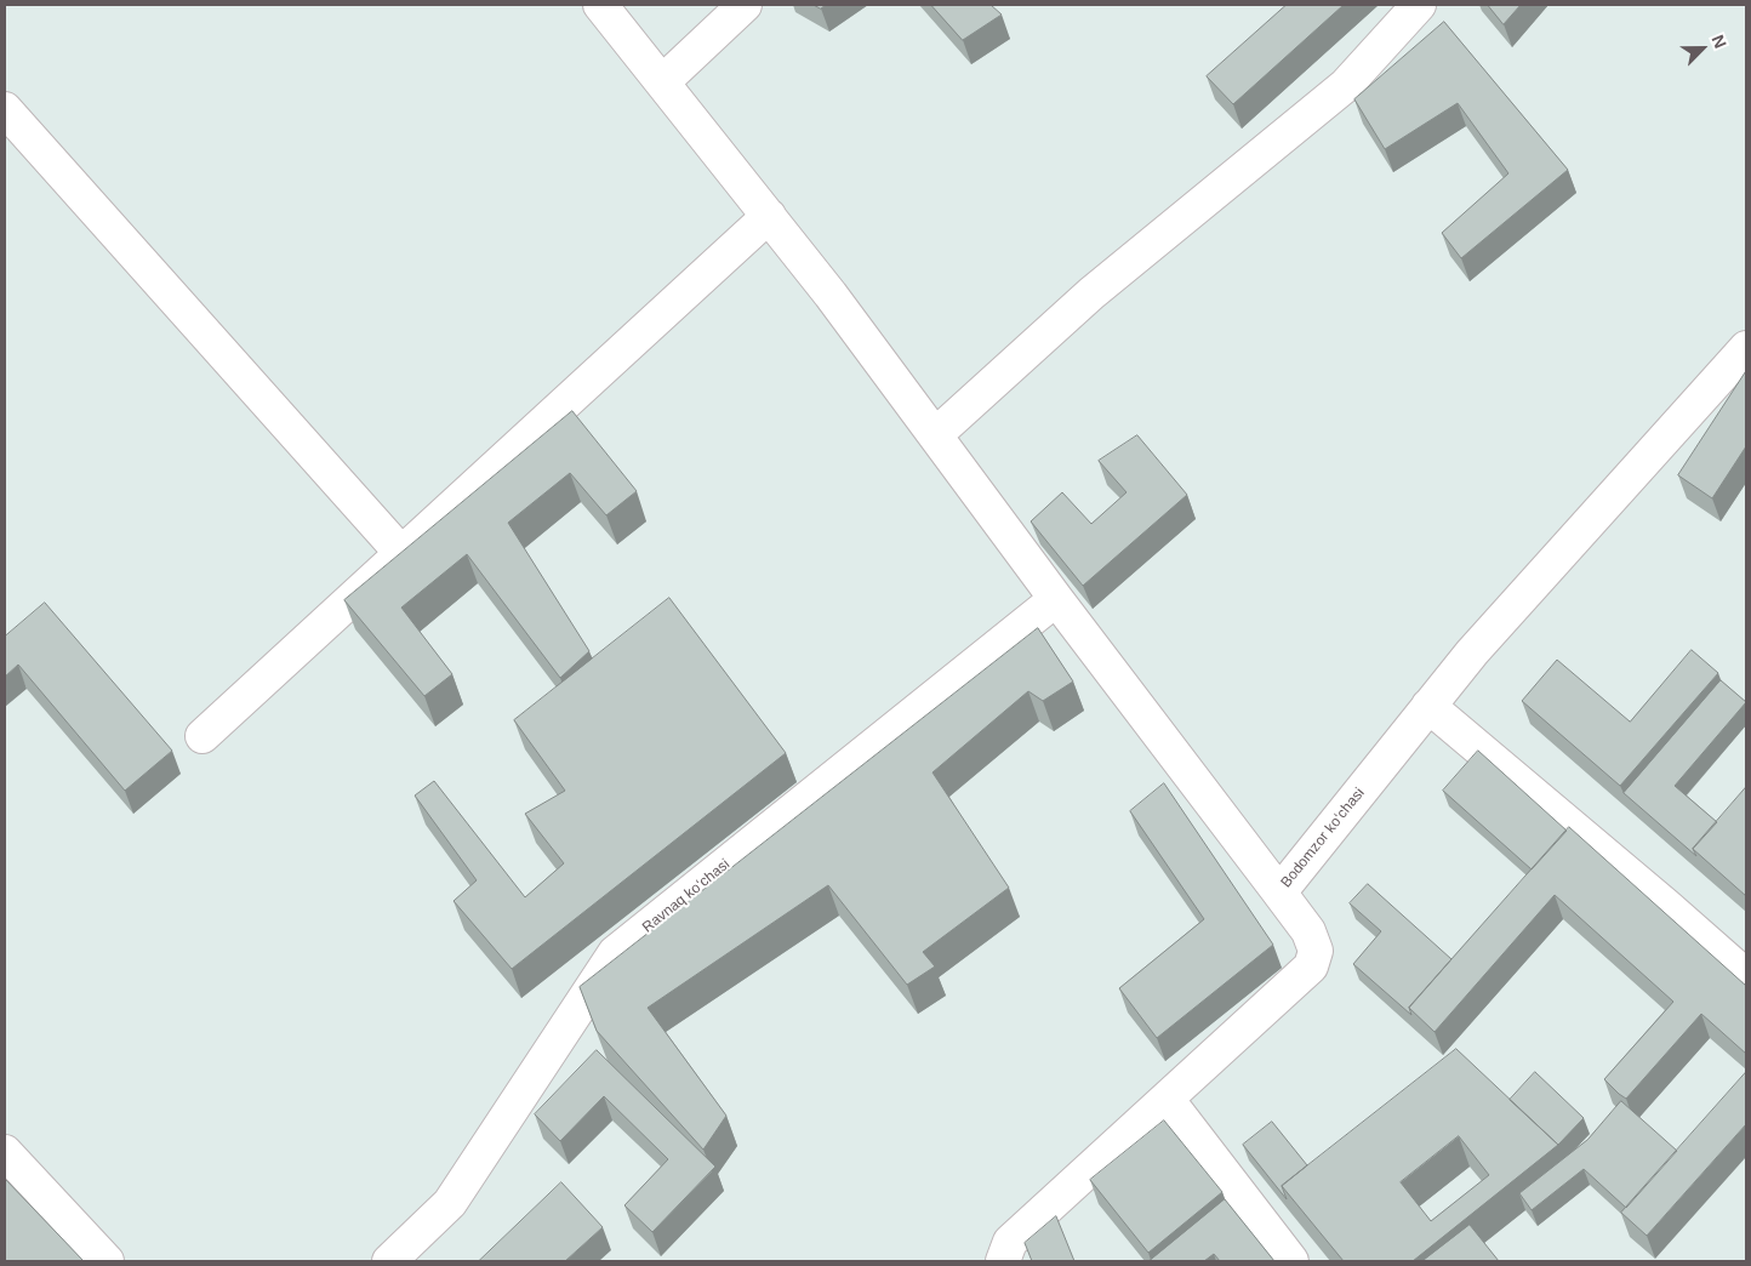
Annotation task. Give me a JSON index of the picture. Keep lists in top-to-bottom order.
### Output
{
  "streets": {
    "street": ["Bodomzor koʻchasi", "Ravnaq koʻchasi"]
  },
  "north": "top right"
}
